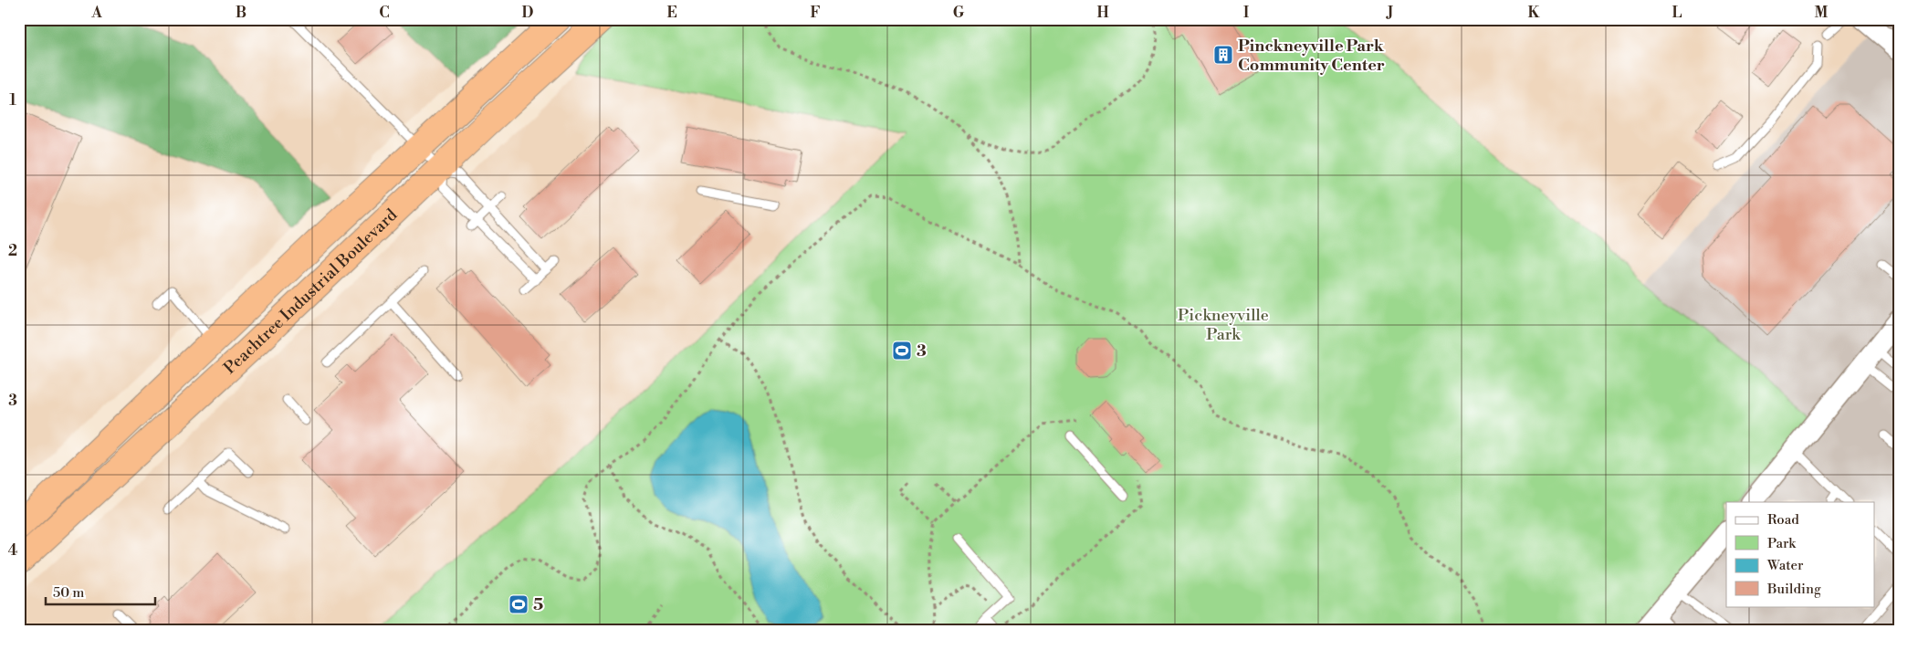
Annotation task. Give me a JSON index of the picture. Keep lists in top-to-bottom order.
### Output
{
  "streets": {
    "highway": ["Peachtree Industrial Boulevard"]
  },
  "parks": ["Pickneyville Park"],
  "places": {
    "building": ["Pinckneyville Park Community Center"],
    "sports": ["3", "5"]
  },
  "legend": [
    "Road",
    "Park",
    "Water",
    "Building"
  ],
  "scale_bar": "50 m",
  "grid": {
    "columns": [
      "A",
      "B",
      "C",
      "D",
      "E",
      "F",
      "G",
      "H",
      "I",
      "J",
      "K",
      "L",
      "M"
    ],
    "rows": [
      "1",
      "2",
      "3",
      "4"
    ]
  }
}
